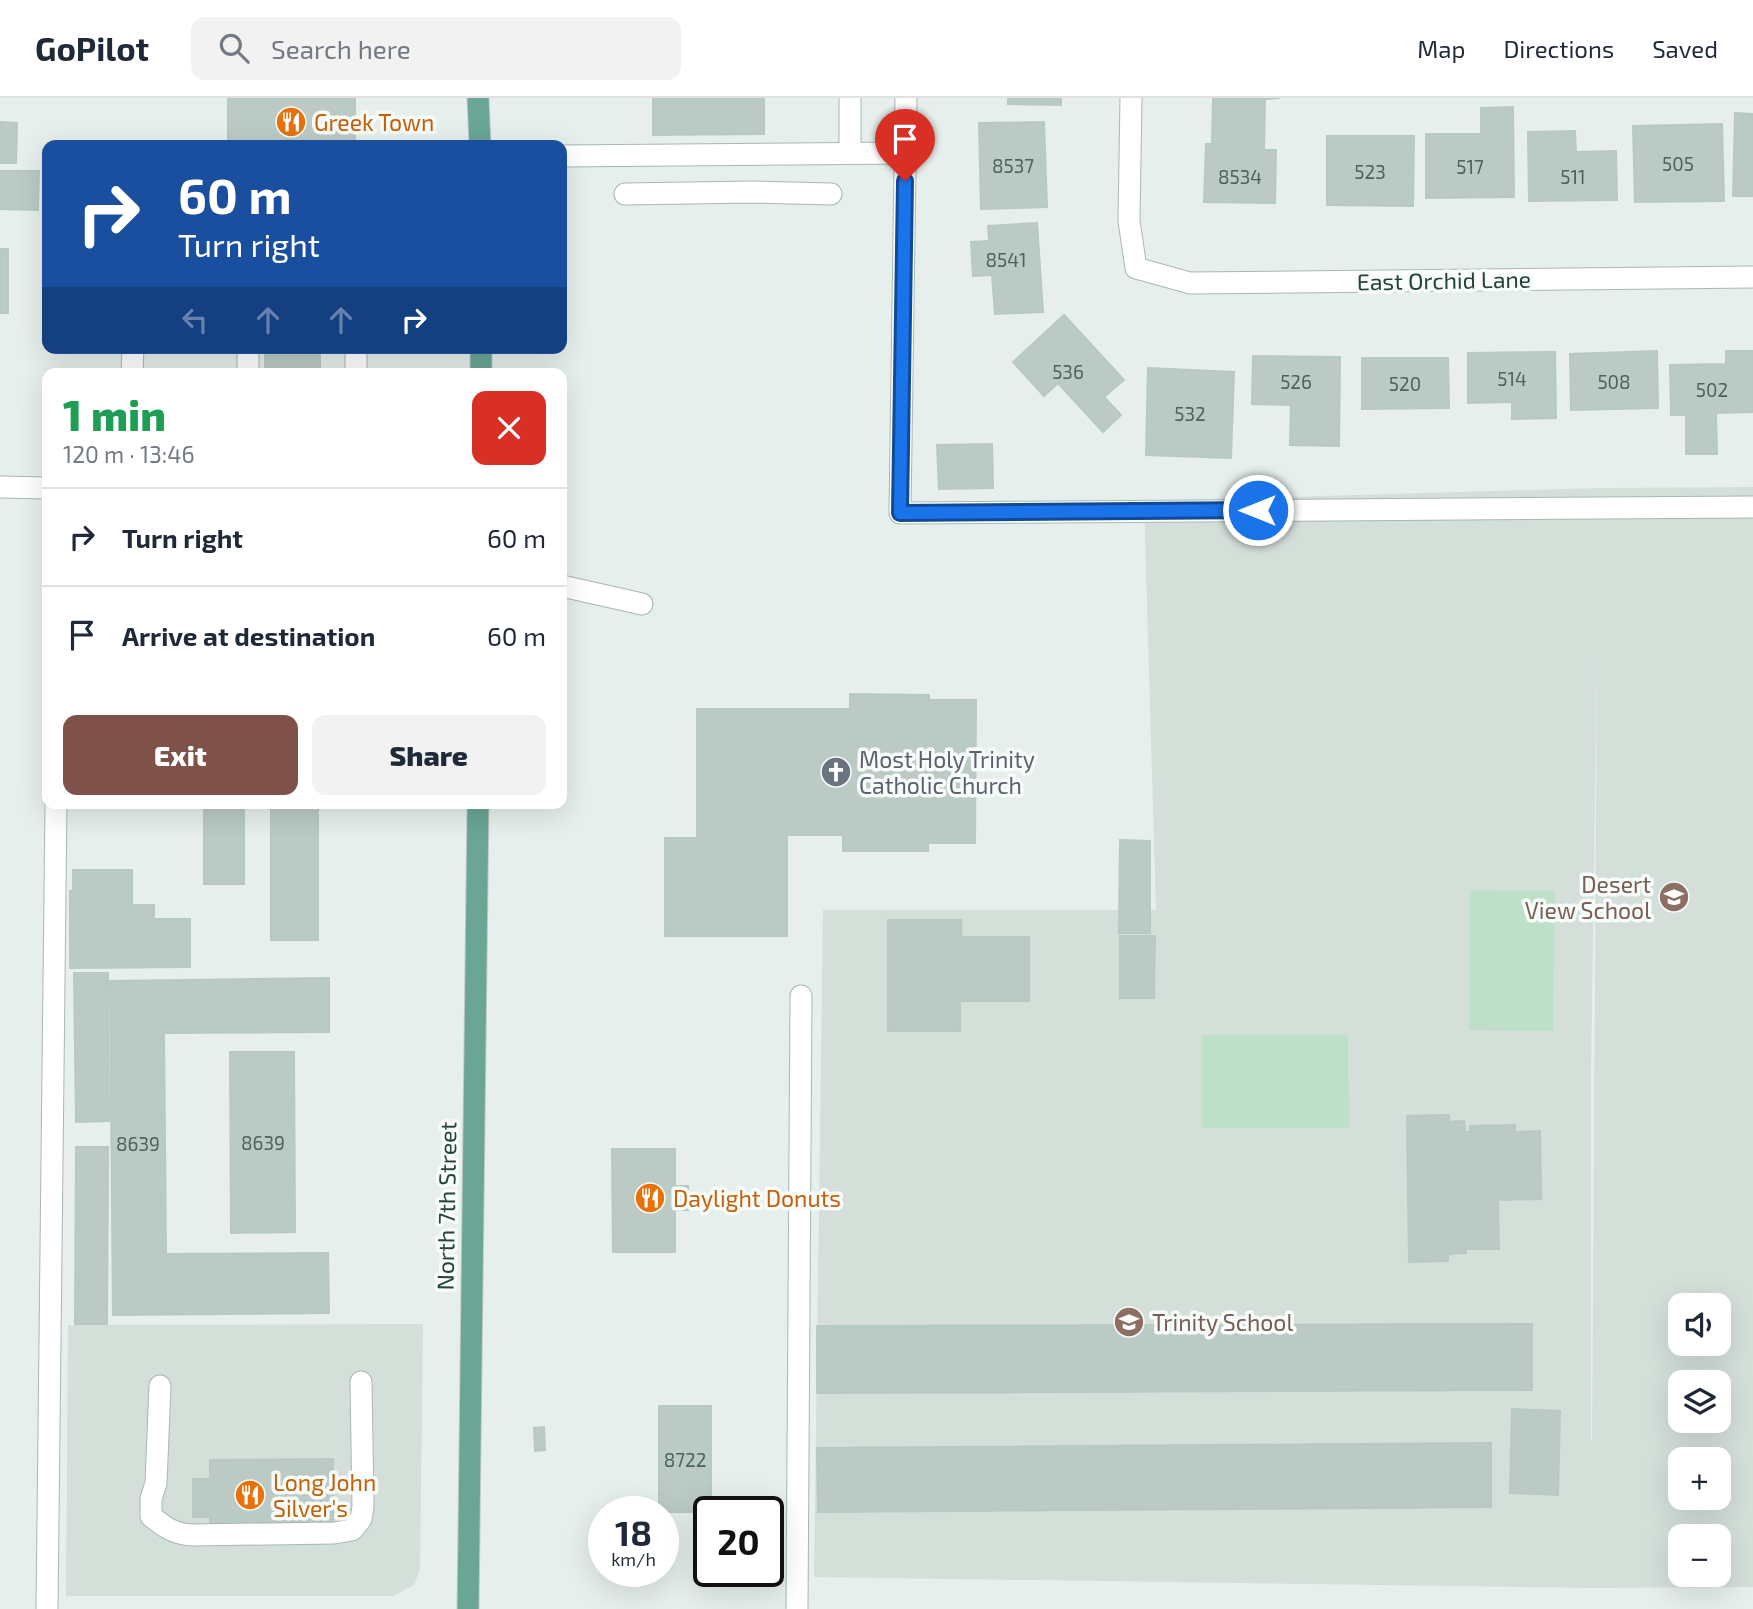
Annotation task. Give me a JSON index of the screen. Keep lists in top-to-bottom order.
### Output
{
  "streets": {
    "main road": ["North 7th Street"],
    "street": ["East Orchid Lane"]
  },
  "places": {
    "restaurant": ["Greek Town", "Daylight Donuts", "Long John Silver's"],
    "church": ["Most Holy Trinity Catholic Church"],
    "school or university": ["Desert View School", "Trinity School"]
  },
  "house_numbers": [
    "505",
    "8537",
    "517",
    "523",
    "8534",
    "511",
    "8541",
    "536",
    "514",
    "526",
    "508",
    "520",
    "502",
    "532",
    "8639",
    "8639",
    "8722"
  ],
  "page": {
    "header": "GoPilot",
    "search": "Search here",
    "nav": ["Map", "Directions", "Saved"],
    "turn": ["60 m", "Turn right"],
    "heading": ["1 min", "120 m · 13:46"],
    "list": [
      {
        "name": "Turn right",
        "value": "60 m"
      },
      {
        "name": "Arrive at destination",
        "value": "60 m"
      }
    ],
    "buttons": ["Exit", "Share"],
    "map_buttons": ["+", "−"],
    "speed": "18 km/h",
    "limit": "20"
  }
}
